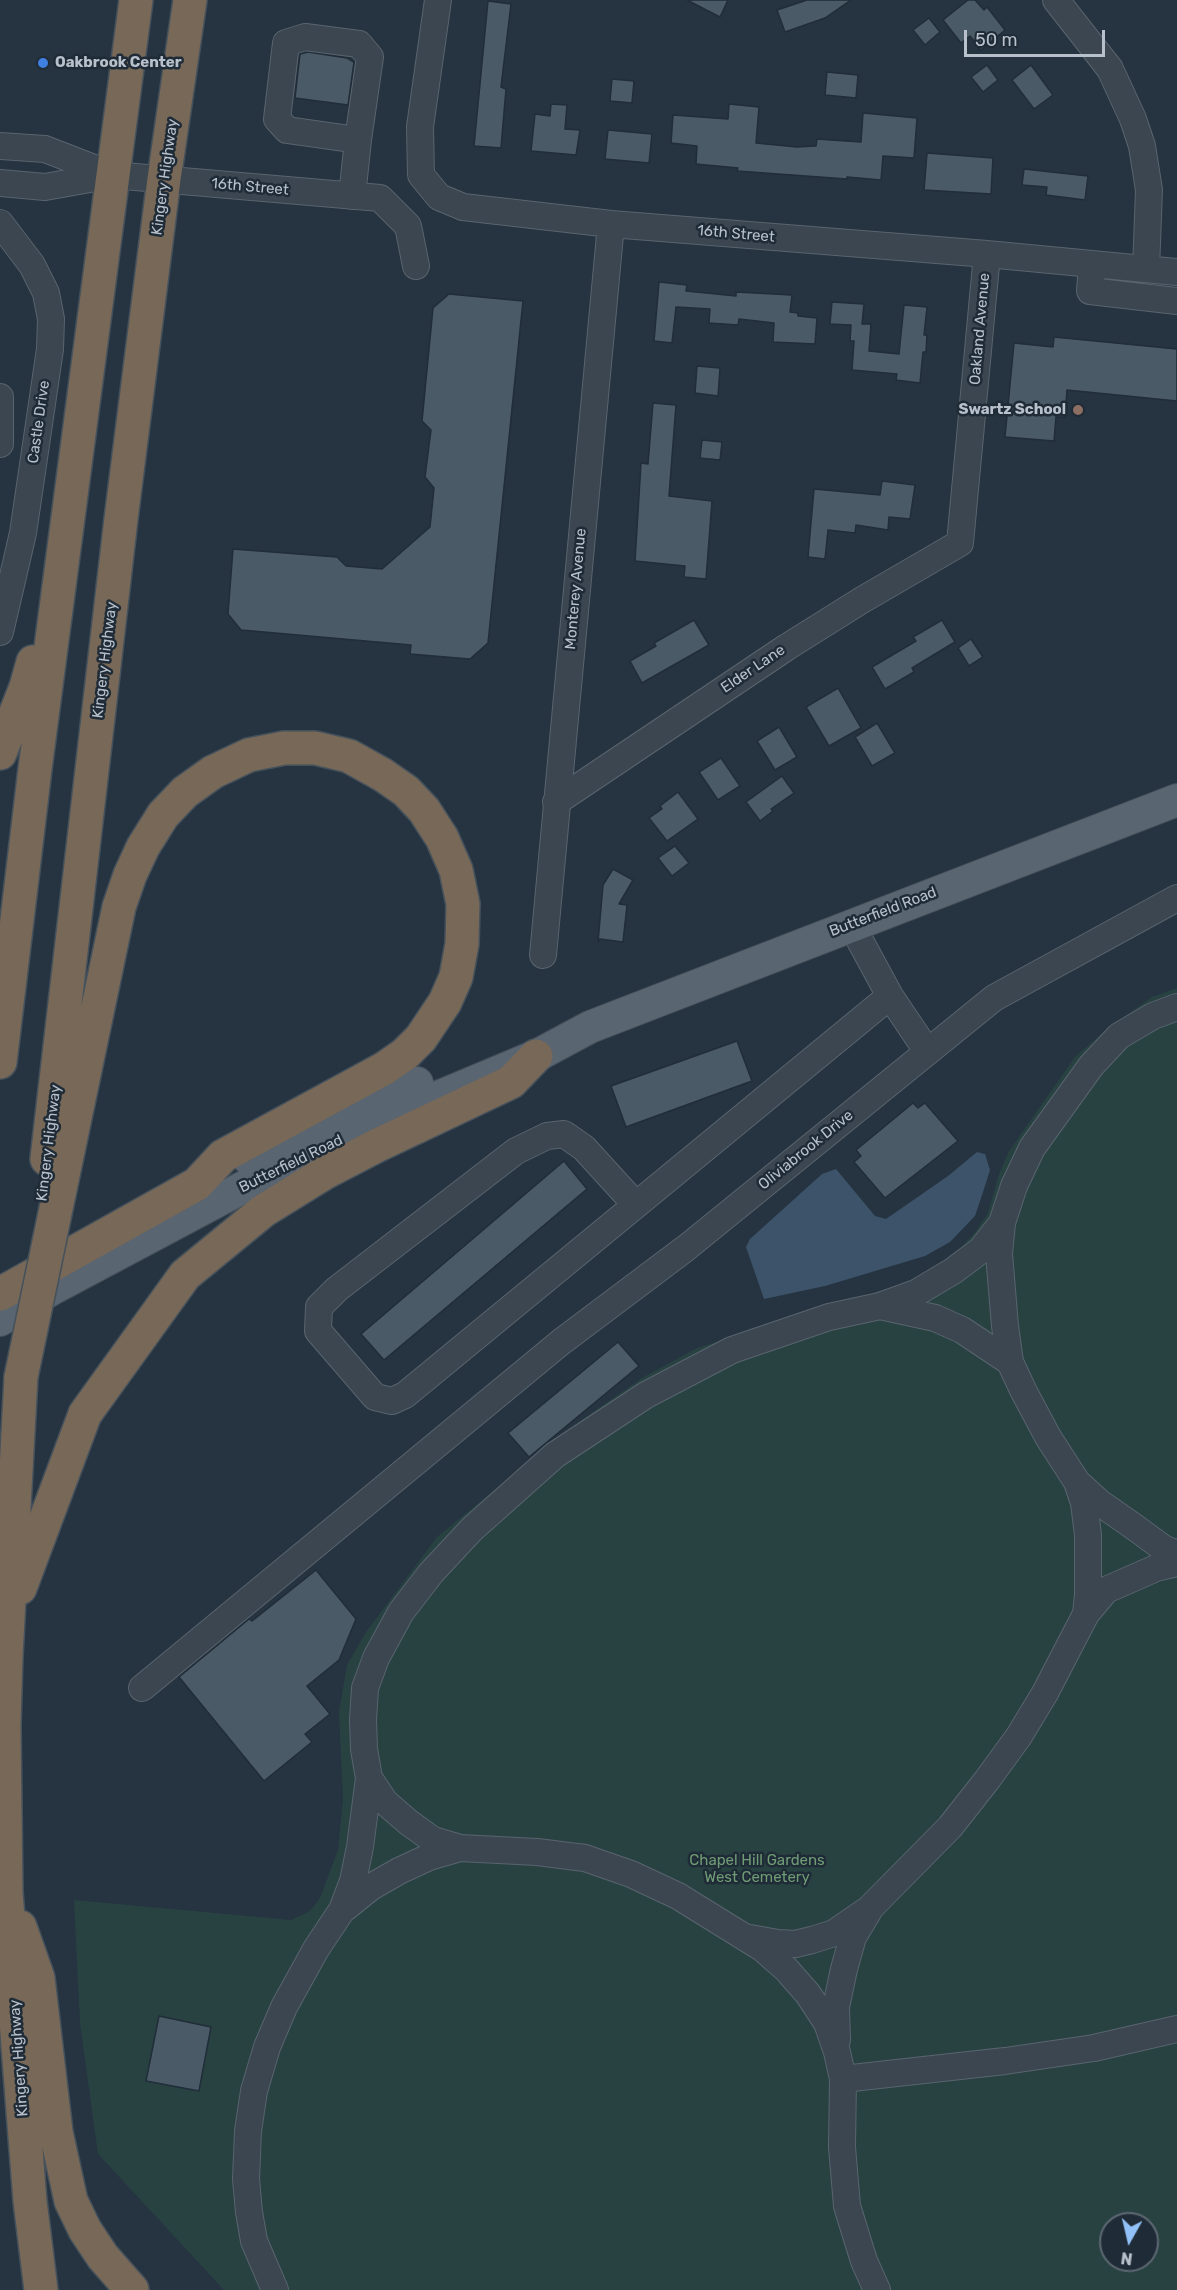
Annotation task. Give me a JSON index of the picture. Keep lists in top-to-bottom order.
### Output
{
  "streets": {
    "highway": ["Kingery Highway", "Butterfield Road"],
    "street": [
      "16th Street",
      "Oakland Avenue",
      "Castle Drive",
      "Monterey Avenue",
      "Elder Lane",
      "Oliviabrook Drive"
    ]
  },
  "crossings": [
    ["Kingery Highway", "16th Street"],
    ["16th Street", "Oakland Avenue"],
    ["16th Street", "Monterey Avenue"],
    ["Oakland Avenue", "Elder Lane"],
    ["Monterey Avenue", "Elder Lane"]
  ],
  "parks": ["Chapel Hill Gardens West Cemetery"],
  "places": ["Oakbrook Center", "Swartz School"],
  "scale_bar": "50 m",
  "north": "bottom"
}
